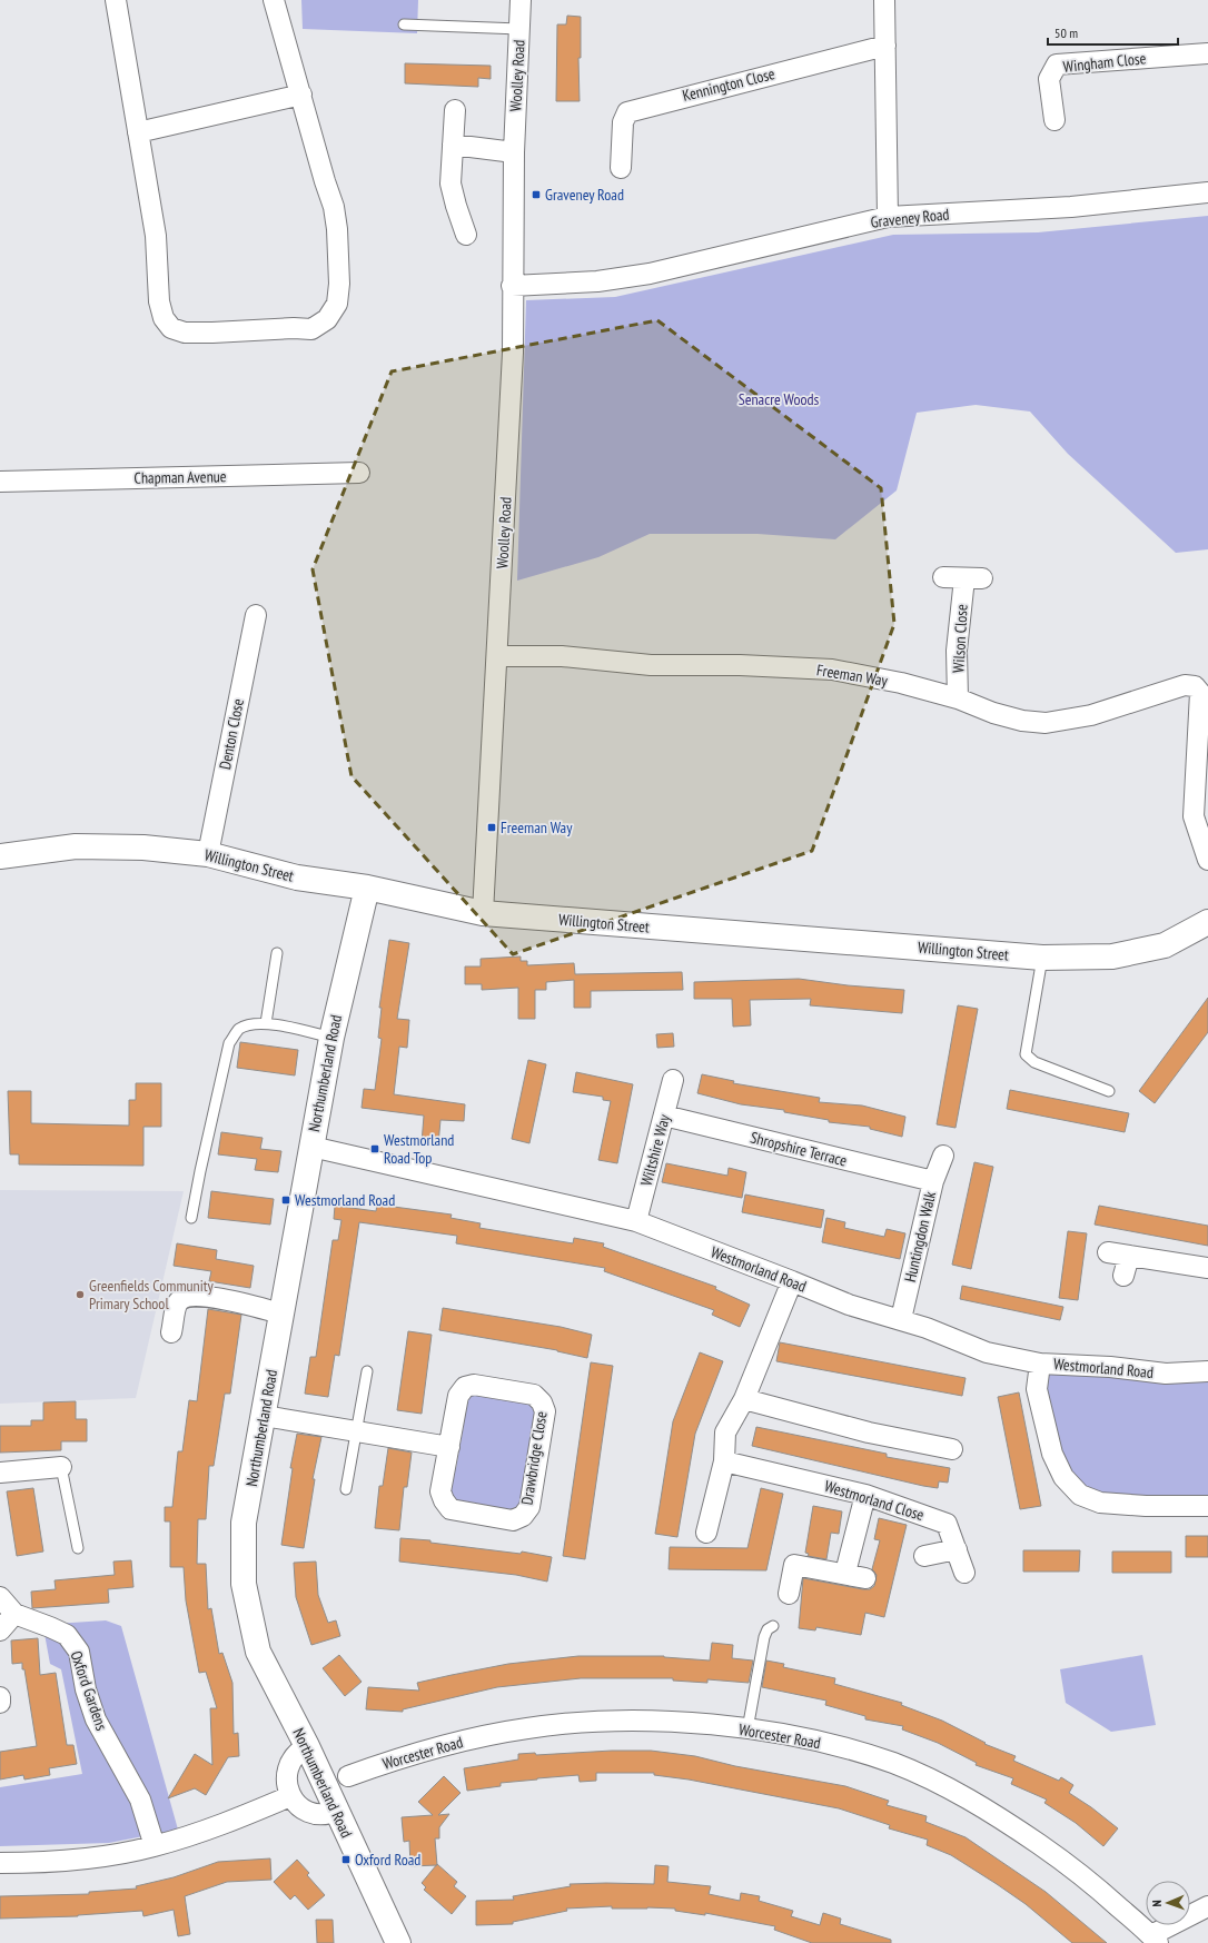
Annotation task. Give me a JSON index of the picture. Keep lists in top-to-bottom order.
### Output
{
  "streets": {
    "street": [
      "Wingham Close",
      "Woolley Road",
      "Kennington Close",
      "Graveney Road",
      "Chapman Avenue",
      "Wilson Close",
      "Freeman Way",
      "Denton Close",
      "Willington Street",
      "Northumberland Road",
      "Shropshire Terrace",
      "Wiltshire Way",
      "Huntingdon Walk",
      "Westmorland Road",
      "Drawbridge Close",
      "Westmorland Close",
      "Oxford Gardens",
      "Worcester Road"
    ]
  },
  "crossings": [
    ["Woolley Road", "Graveney Road"],
    ["Woolley Road", "Freeman Way"],
    ["Woolley Road", "Willington Street"],
    ["Wilson Close", "Freeman Way"],
    ["Denton Close", "Willington Street"],
    ["Willington Street", "Northumberland Road"],
    ["Northumberland Road", "Westmorland Road"],
    ["Shropshire Terrace", "Wiltshire Way"],
    ["Shropshire Terrace", "Huntingdon Walk"],
    ["Wiltshire Way", "Westmorland Road"],
    ["Huntingdon Walk", "Westmorland Road"]
  ],
  "parks": ["Senacre Woods"],
  "places": {
    "transit": [
      "Graveney Road",
      "Freeman Way",
      "Westmorland Road Top",
      "Westmorland Road",
      "Oxford Road"
    ],
    "other": ["Greenfields Community Primary School"]
  },
  "scale_bar": "50 m",
  "north": "left"
}
